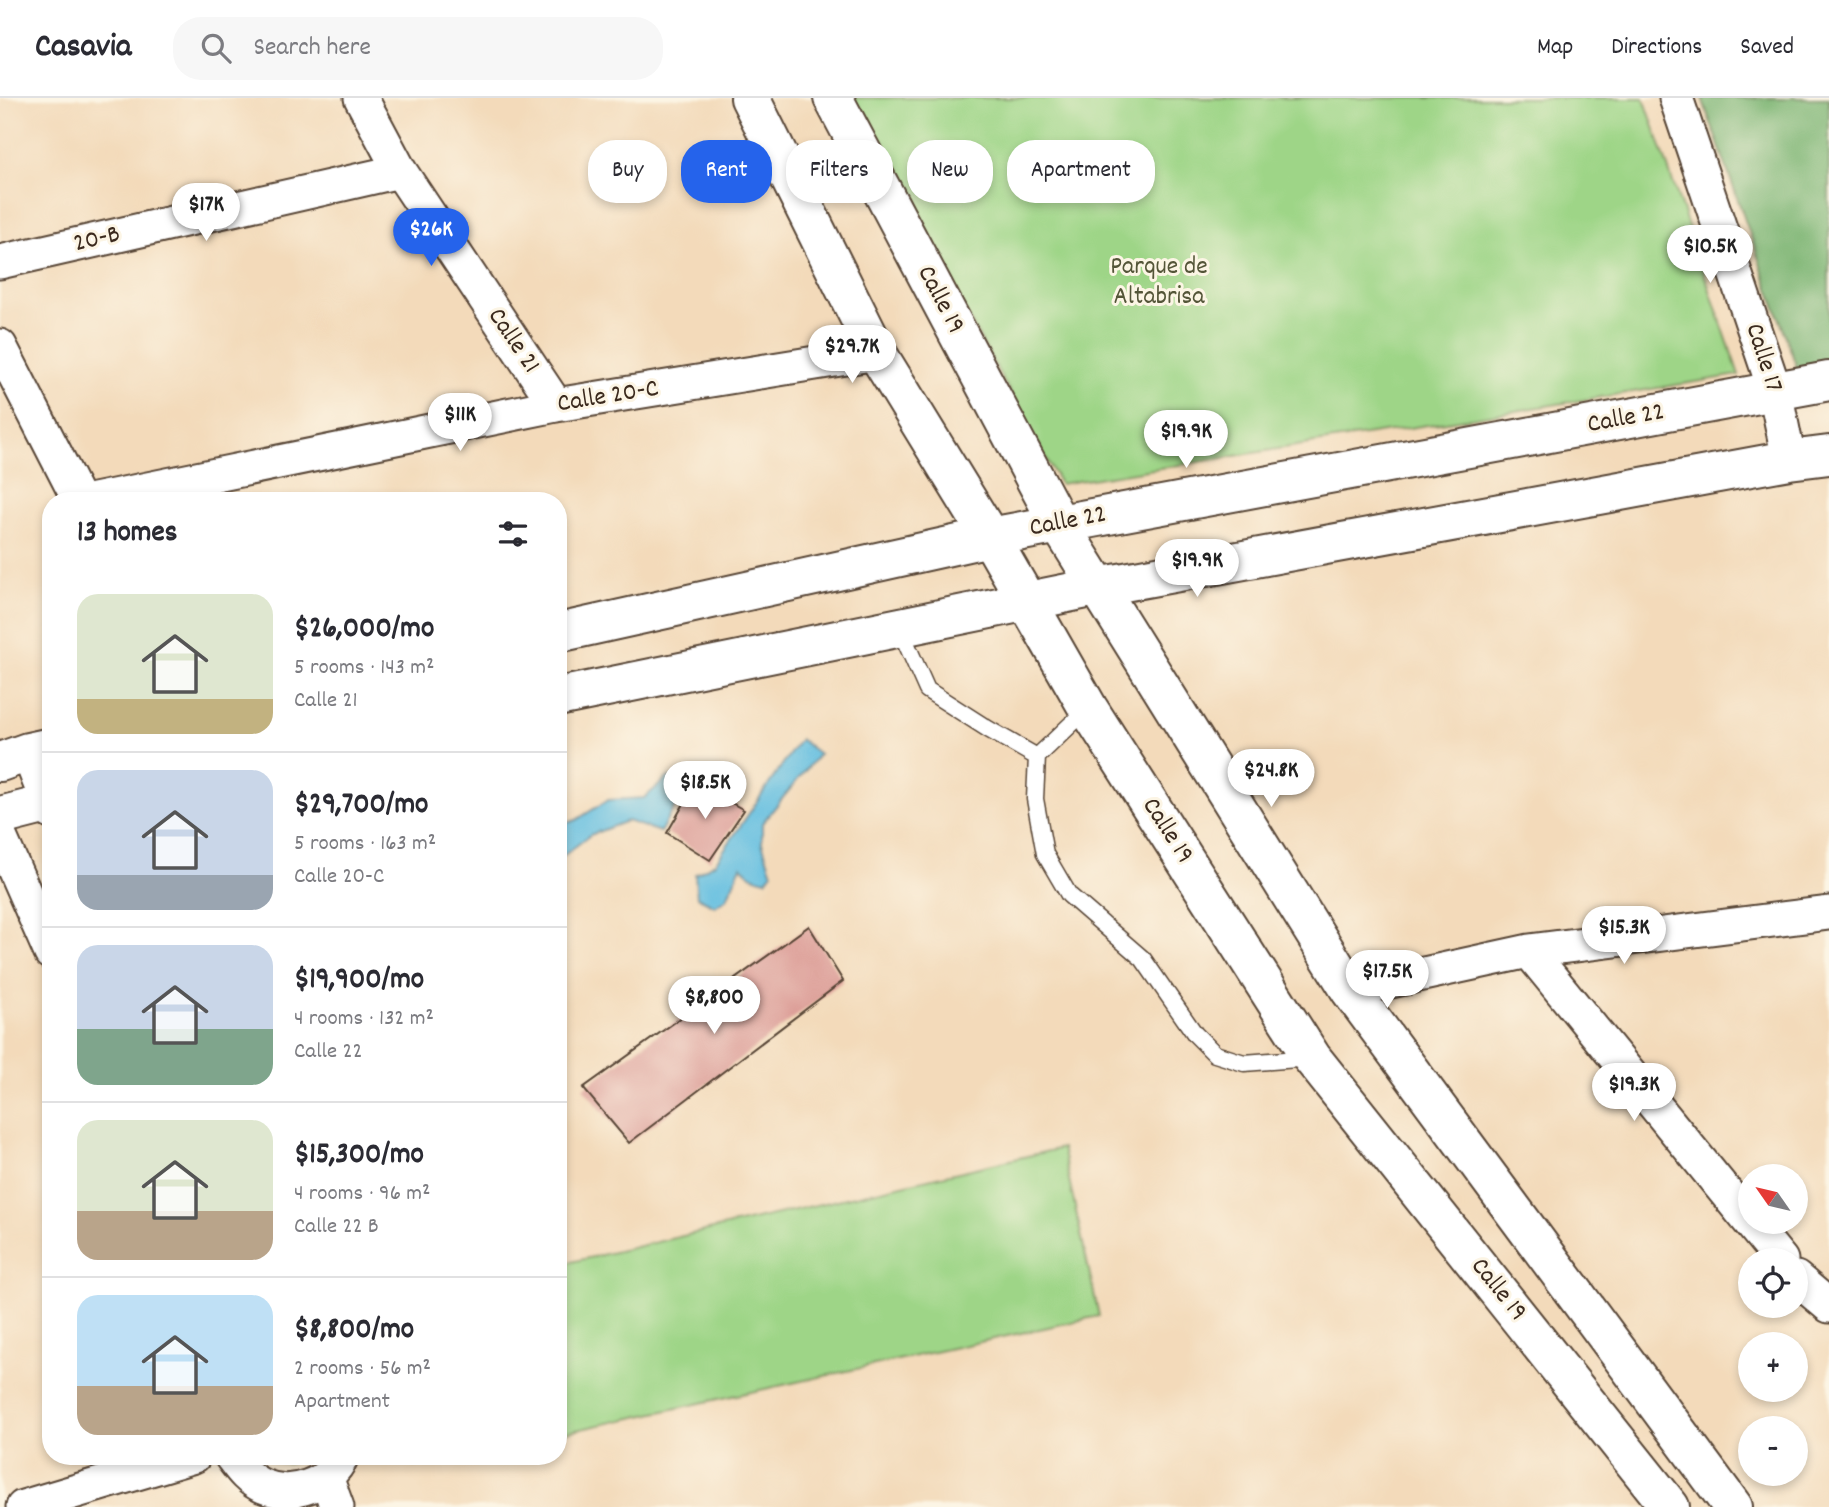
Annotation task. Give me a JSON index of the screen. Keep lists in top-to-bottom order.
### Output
{
  "streets": {
    "street": [
      "20-B",
      "Calle 19",
      "Calle 21",
      "Calle 17",
      "Calle 20-C",
      "Calle 22"
    ]
  },
  "crossings": [
    ["20-B", "Calle 21"],
    ["Calle 19", "Calle 20-C"],
    ["Calle 19", "Calle 22"],
    ["Calle 21", "Calle 20-C"],
    ["Calle 17", "Calle 22"]
  ],
  "parks": ["Parque de Altabrisa"],
  "north": "top left",
  "page": {
    "header": "Casavia",
    "search": "Search here",
    "nav": ["Map", "Directions", "Saved"],
    "chip": [
      "Buy",
      "Rent",
      "Filters",
      "New",
      "Apartment"
    ],
    "price": [
      "$17K",
      "$26K",
      "$10.5K",
      "$29.7K",
      "$11K",
      "$19.9K",
      "$19.9K",
      "$24.8K",
      "$18.5K",
      "$15.3K",
      "$17.5K",
      "$8,800",
      "$19.3K"
    ],
    "heading": "13 homes",
    "list": [
      {
        "name": "$26,000/mo",
        "note": "5 rooms · 143 m² · Calle 21"
      },
      {
        "name": "$29,700/mo",
        "note": "5 rooms · 163 m² · Calle 20-C"
      },
      {
        "name": "$19,900/mo",
        "note": "4 rooms · 132 m² · Calle 22"
      },
      {
        "name": "$15,300/mo",
        "note": "4 rooms · 96 m² · Calle 22 B"
      },
      {
        "name": "$8,800/mo",
        "note": "2 rooms · 56 m² · Apartment"
      }
    ],
    "map_buttons": ["+", "−"]
  }
}
